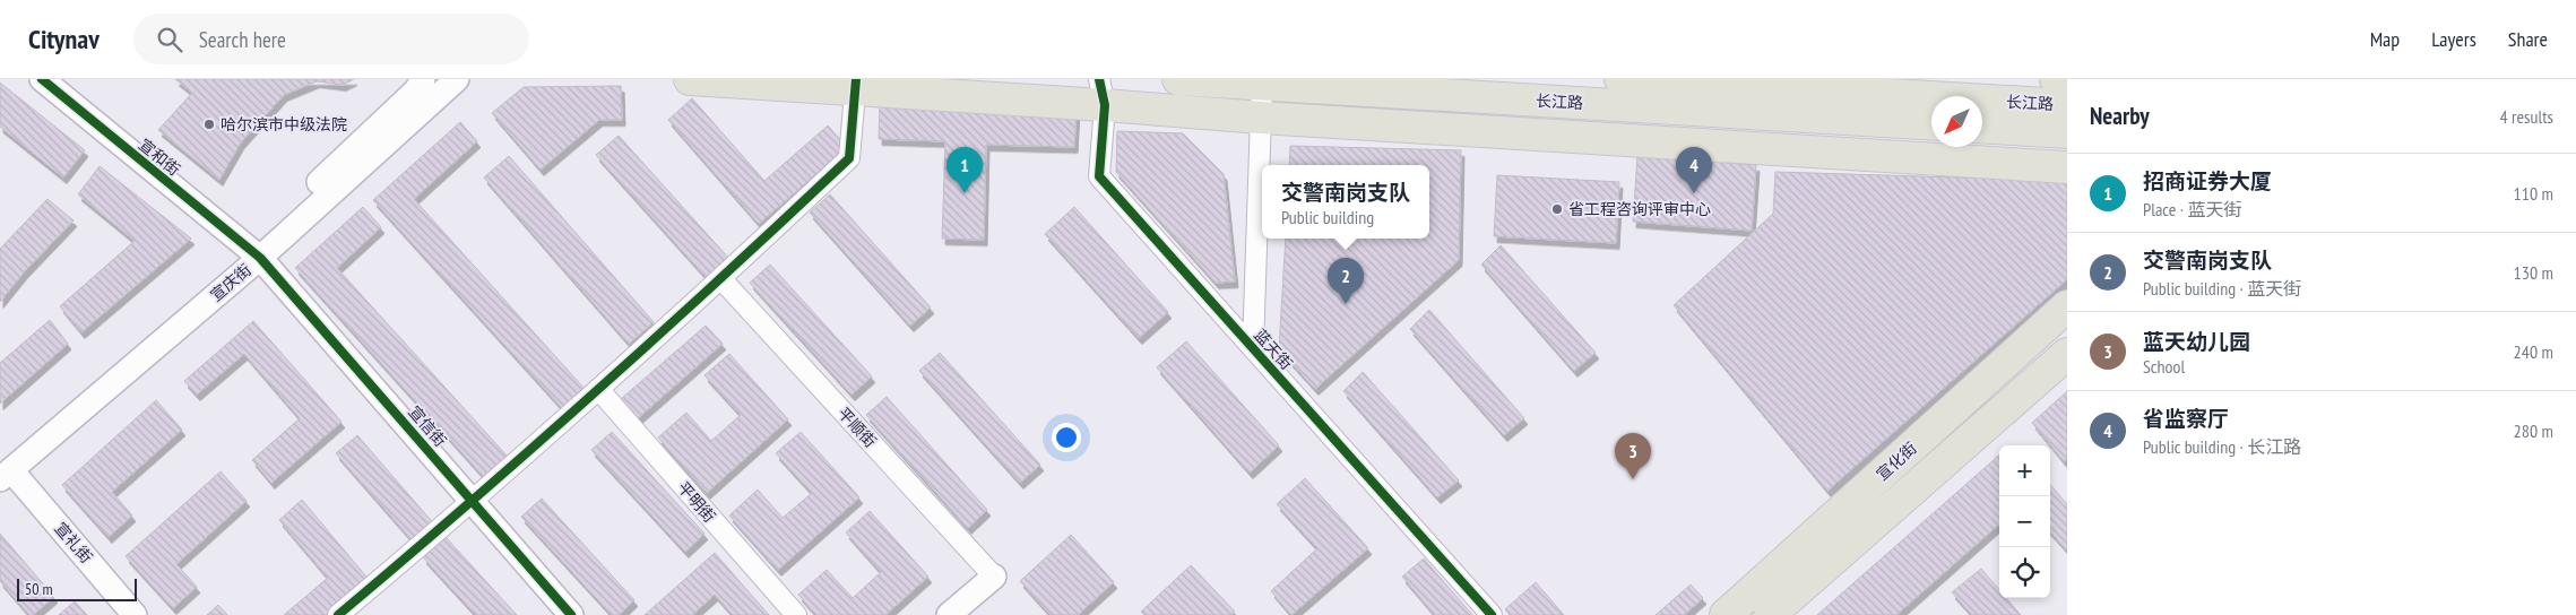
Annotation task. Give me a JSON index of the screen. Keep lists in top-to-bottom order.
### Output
{
  "streets": {
    "main road": ["长江路", "宣化街"],
    "street": [
      "宣和街",
      "宣庆街",
      "蓝天街",
      "宣信街",
      "平顺街",
      "平明街",
      "宣礼街"
    ]
  },
  "crossings": [
    ["宣和街", "宣庆街"],
    ["宣和街", "宣信街"],
    ["宣庆街", "宣信街"],
    ["宣庆街", "宣礼街"]
  ],
  "places": ["哈尔滨市中级法院", "省工程咨询评审中心"],
  "scale_bar": "50 m",
  "north": "bottom left",
  "page": {
    "header": "Citynav",
    "search": "Search here",
    "nav": ["Map", "Layers", "Share"],
    "heading": ["Nearby", "4 results"],
    "pins": [
      "1",
      "4",
      "2",
      "3"
    ],
    "list": [
      {
        "mark": "1",
        "name": "招商证券大厦",
        "note": "Place · 蓝天街",
        "value": "110 m"
      },
      {
        "mark": "2",
        "name": "交警南岗支队",
        "note": "Public building · 蓝天街",
        "value": "130 m"
      },
      {
        "mark": "3",
        "name": "蓝天幼儿园",
        "note": "School",
        "value": "240 m"
      },
      {
        "mark": "4",
        "name": "省监察厅",
        "note": "Public building · 长江路",
        "value": "280 m"
      }
    ],
    "popup": ["交警南岗支队", "Public building"],
    "map_buttons": ["+", "−"],
    "scale": "50 m"
  }
}
